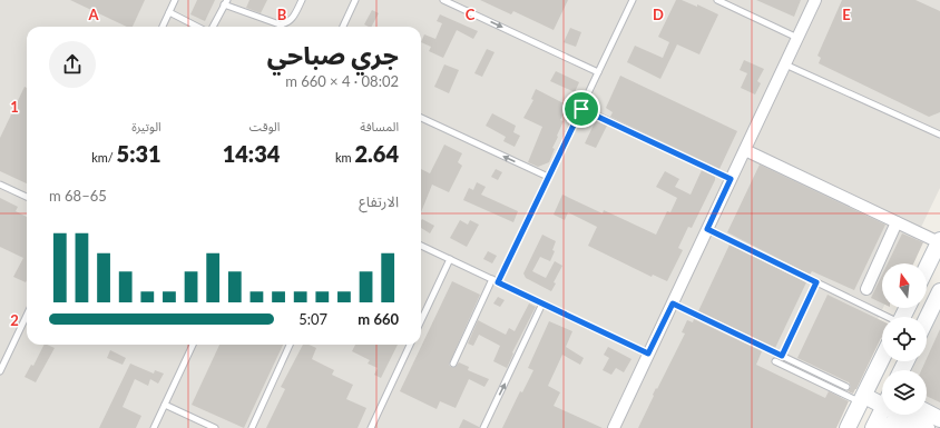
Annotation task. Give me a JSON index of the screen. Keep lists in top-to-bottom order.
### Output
{
  "north": "top",
  "page": {
    "heading": ["جري صباحي", "08:02 · 4 × 660 m"],
    "stats": [
      ["المسافة", "2.64 km"],
      ["الوقت", "14:34"],
      ["الوتيرة", "5:31 /km"]
    ],
    "chart": ["الارتفاع", "65–68 m"],
    "list": [
      {
        "name": "660 m",
        "note": "5:07"
      }
    ]
  },
  "grid": {
    "columns": [
      "A",
      "B",
      "C",
      "D",
      "E"
    ],
    "rows": ["1", "2"]
  }
}
